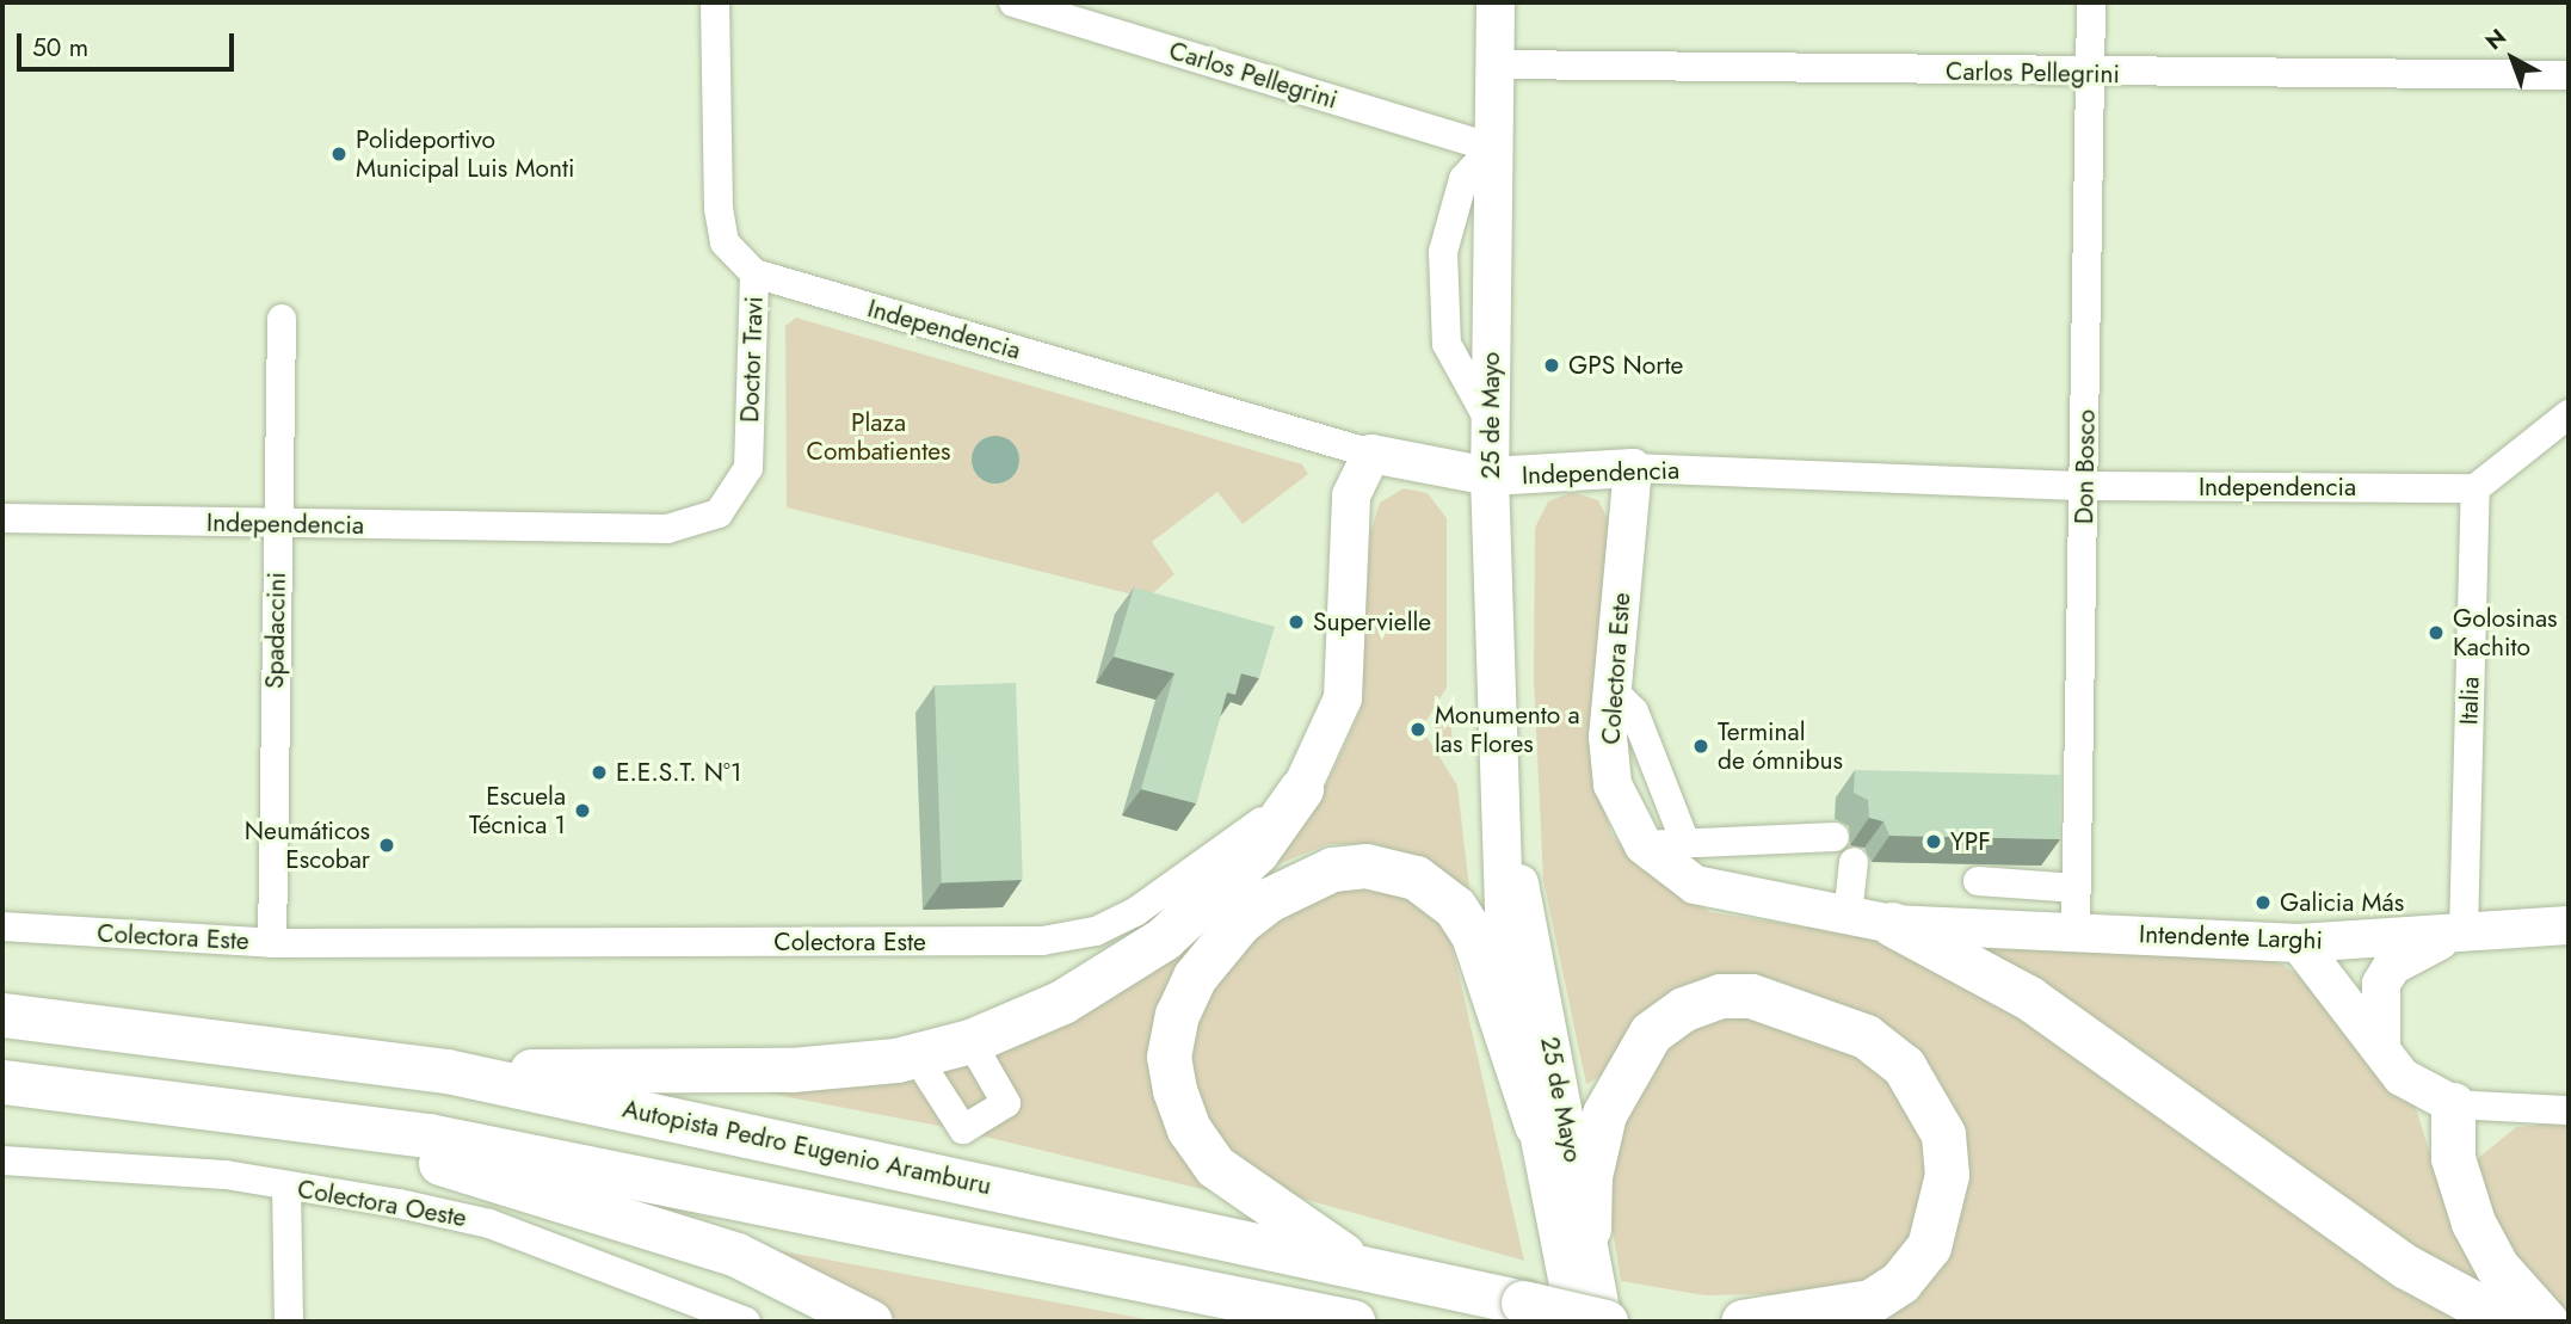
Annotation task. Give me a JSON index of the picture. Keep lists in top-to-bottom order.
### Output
{
  "streets": {
    "highway": ["Autopista Pedro Eugenio Aramburu"],
    "main road": [
      "Independencia",
      "25 de Mayo",
      "Colectora Este",
      "Intendente Larghi"
    ],
    "street": [
      "Carlos Pellegrini",
      "Doctor Travi",
      "Don Bosco",
      "Spadaccini",
      "Italia",
      "Colectora Oeste"
    ]
  },
  "crossings": [
    ["Carlos Pellegrini", "25 de Mayo"],
    ["Carlos Pellegrini", "Don Bosco"],
    ["Independencia", "Doctor Travi"],
    ["Independencia", "25 de Mayo"],
    ["Independencia", "Don Bosco"],
    ["Independencia", "Spadaccini"],
    ["Independencia", "Colectora Este"],
    ["Independencia", "Italia"],
    ["25 de Mayo", "Autopista Pedro Eugenio Aramburu"],
    ["Don Bosco", "Intendente Larghi"],
    ["Spadaccini", "Colectora Este"],
    ["Colectora Este", "Intendente Larghi"],
    ["Italia", "Intendente Larghi"]
  ],
  "parks": ["Plaza Combatientes"],
  "places": [
    "Polideportivo Municipal Luis Monti",
    "GPS Norte",
    "Supervielle",
    "Golosinas Kachito",
    "Monumento a las Flores",
    "Terminal de ómnibus",
    "E.E.S.T. Nº1",
    "Escuela Técnica 1",
    "YPF",
    "Neumáticos Escobar",
    "Galicia Más"
  ],
  "scale_bar": "50 m",
  "north": "top left"
}
